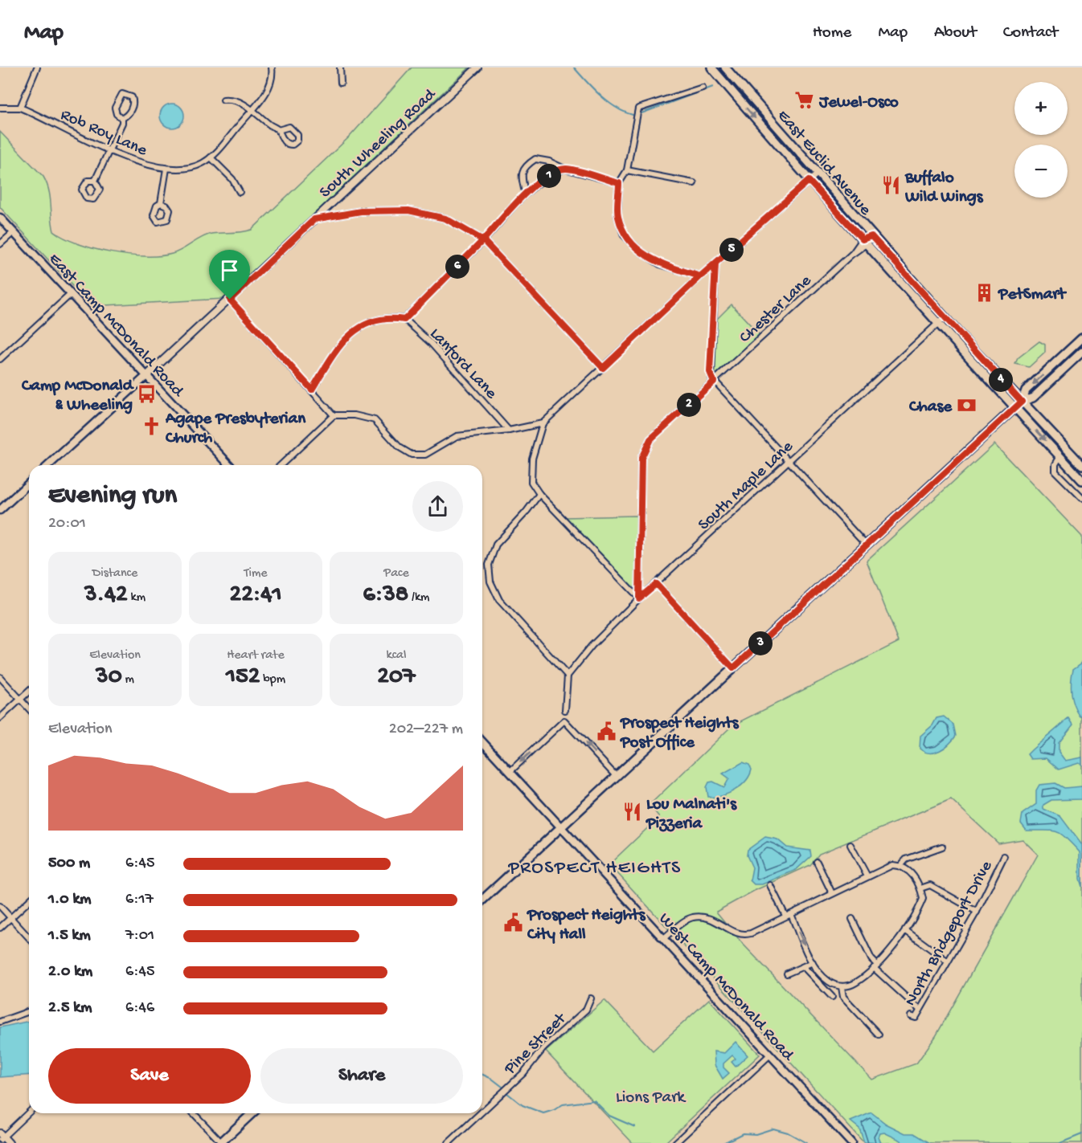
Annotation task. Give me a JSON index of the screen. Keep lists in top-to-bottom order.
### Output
{
  "streets": {
    "main road": ["East Euclid Avenue", "East Camp McDonald Road", "West Camp McDonald Road"],
    "street": [
      "Rob Roy Lane",
      "South Wheeling Road",
      "Chester Lane",
      "Lanford Lane",
      "South Maple Lane",
      "North Bridgeport Drive",
      "Pine Street"
    ]
  },
  "crossings": [
    ["South Wheeling Road", "East Camp McDonald Road"],
    ["East Euclid Avenue", "Chester Lane"],
    ["East Euclid Avenue", "South Maple Lane"],
    ["Chester Lane", "South Maple Lane"]
  ],
  "districts": ["PROSPECT HEIGHTS"],
  "parks": ["Lions Park"],
  "places": {
    "supermarket": ["Jewel-Osco"],
    "restaurant": ["Buffalo Wild Wings", "Lou Malnati's Pizzeria"],
    "building": ["PetSmart"],
    "bus stop": ["Camp McDonald & Wheeling"],
    "bank": ["Chase"],
    "church": ["Agape Presbyterian Church"],
    "public building": ["Prospect Heights Post Office", "Prospect Heights City Hall"]
  },
  "page": {
    "header": "Map",
    "nav": [
      "Home",
      "Map",
      "About",
      "Contact"
    ],
    "map_buttons": ["+", "−"],
    "pins": [
      "1",
      "5",
      "6",
      "4",
      "2",
      "3"
    ],
    "heading": ["Evening run", "20:01"],
    "stats": [
      ["Distance", "3.42 km"],
      ["Time", "22:41"],
      ["Pace", "6:38 /km"],
      ["Elevation", "30 m"],
      ["Heart rate", "152 bpm"],
      ["kcal", "207"]
    ],
    "chart": ["Elevation", "202–227 m"],
    "list": [
      {
        "name": "500 m",
        "note": "6:45"
      },
      {
        "name": "1.0 km",
        "note": "6:17"
      },
      {
        "name": "1.5 km",
        "note": "7:01"
      },
      {
        "name": "2.0 km",
        "note": "6:45"
      },
      {
        "name": "2.5 km",
        "note": "6:46"
      }
    ],
    "buttons": ["Save", "Share"]
  }
}
